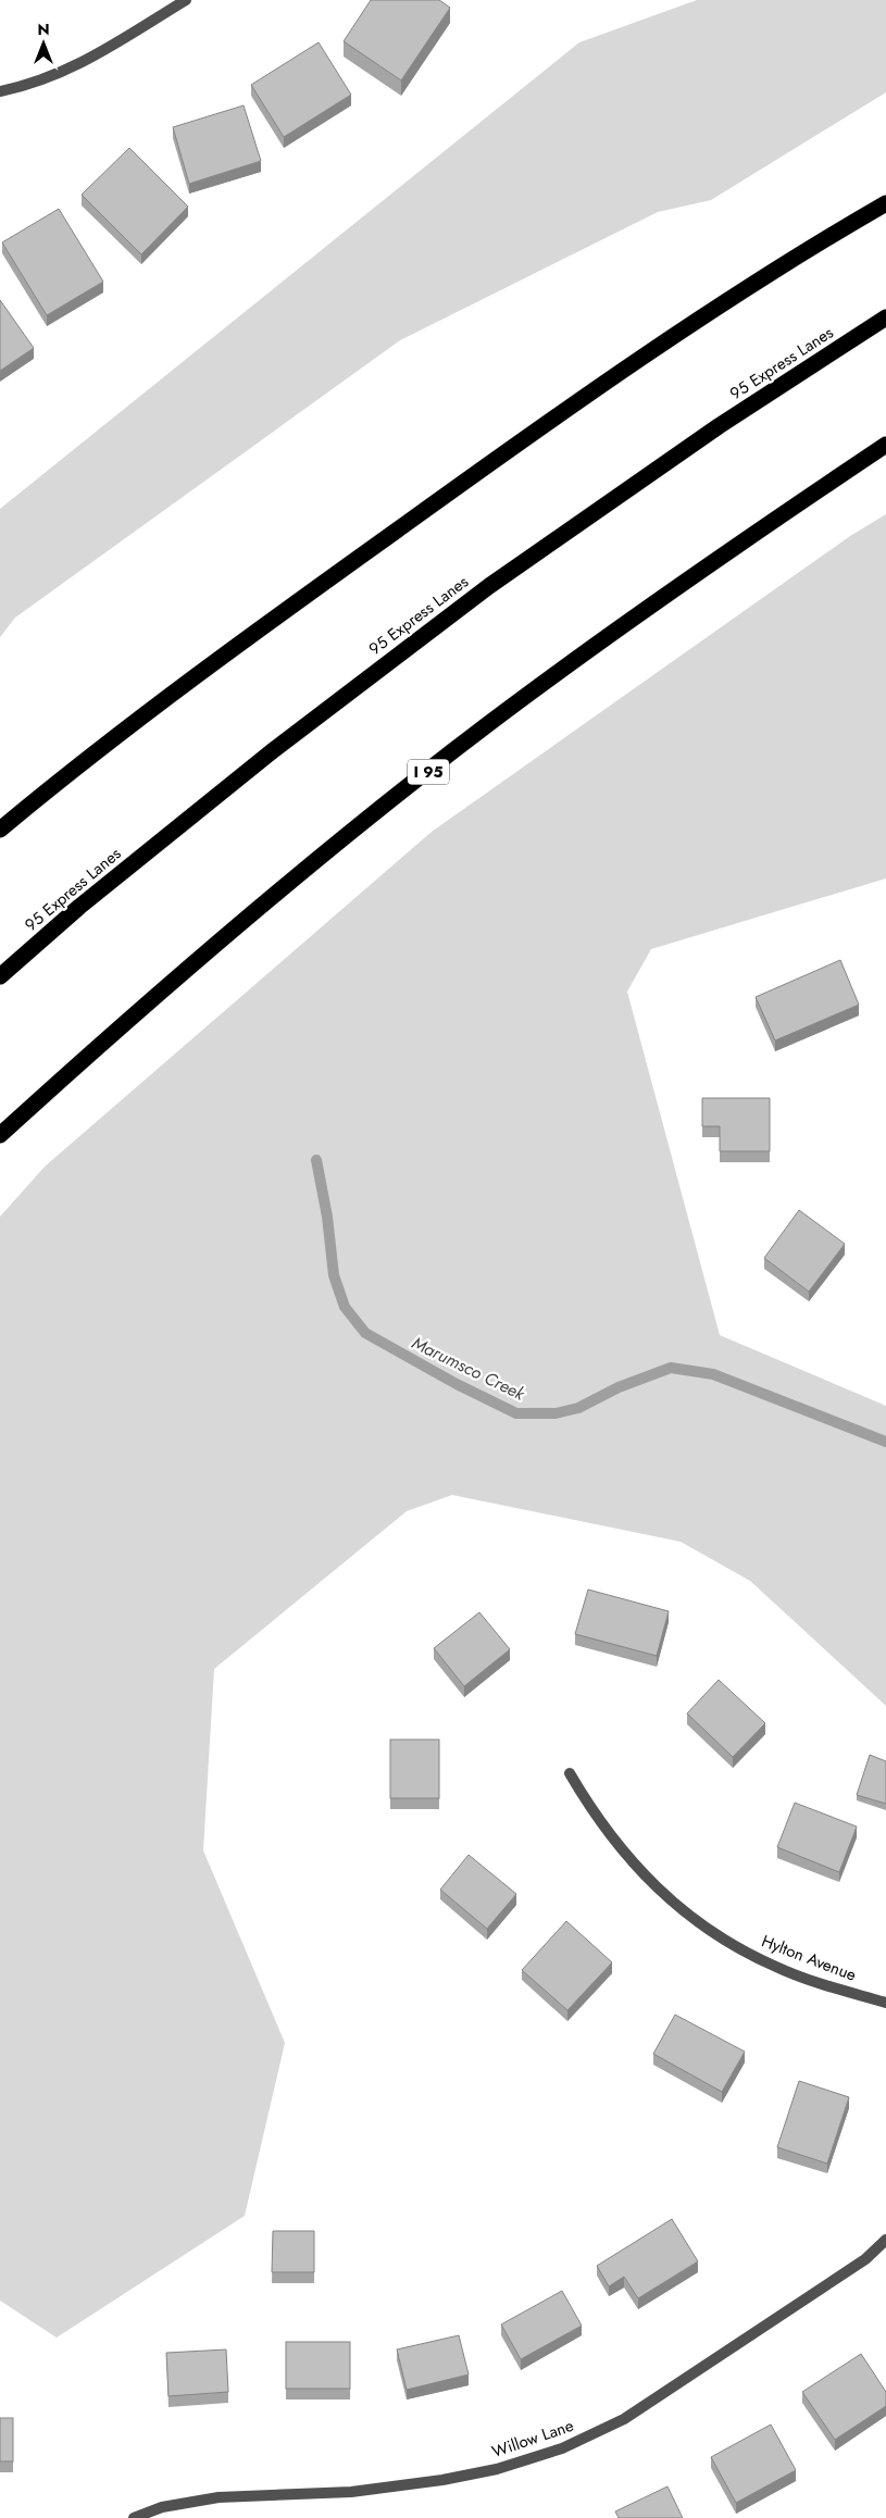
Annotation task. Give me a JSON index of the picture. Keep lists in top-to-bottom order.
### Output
{
  "streets": {
    "highway": ["95 Express Lanes", "I 95"],
    "street": ["Hylton Avenue", "Willow Lane"]
  },
  "water": ["Marumsco Creek"],
  "north": "top"
}
